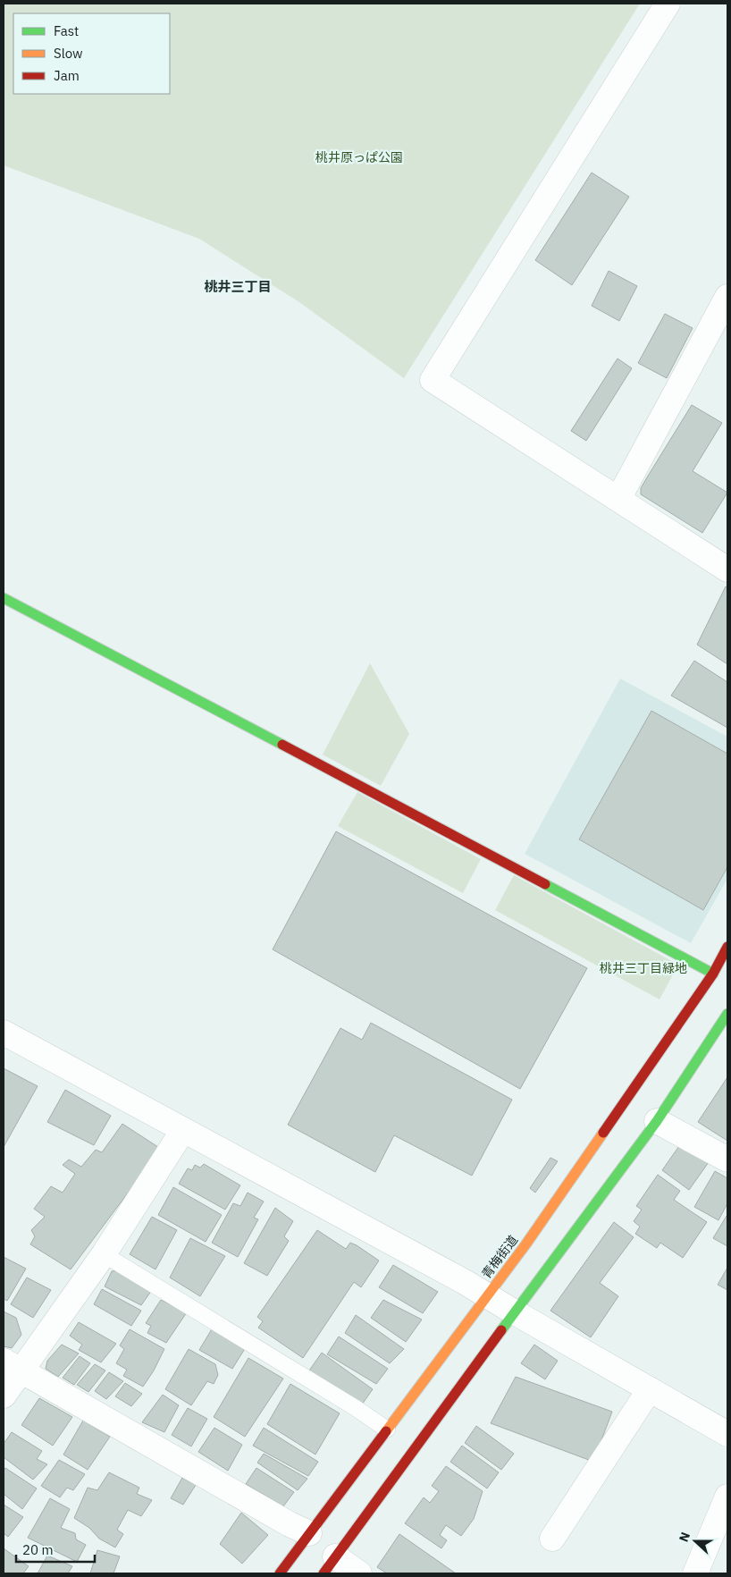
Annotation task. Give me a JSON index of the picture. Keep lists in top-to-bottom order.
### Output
{
  "streets": {
    "main road": ["青梅街道"]
  },
  "districts": ["桃井三丁目"],
  "parks": ["桃井原っぱ公園", "桃井三丁目緑地"],
  "legend": ["Fast", "Slow", "Jam"],
  "scale_bar": "20 m",
  "north": "left"
}
